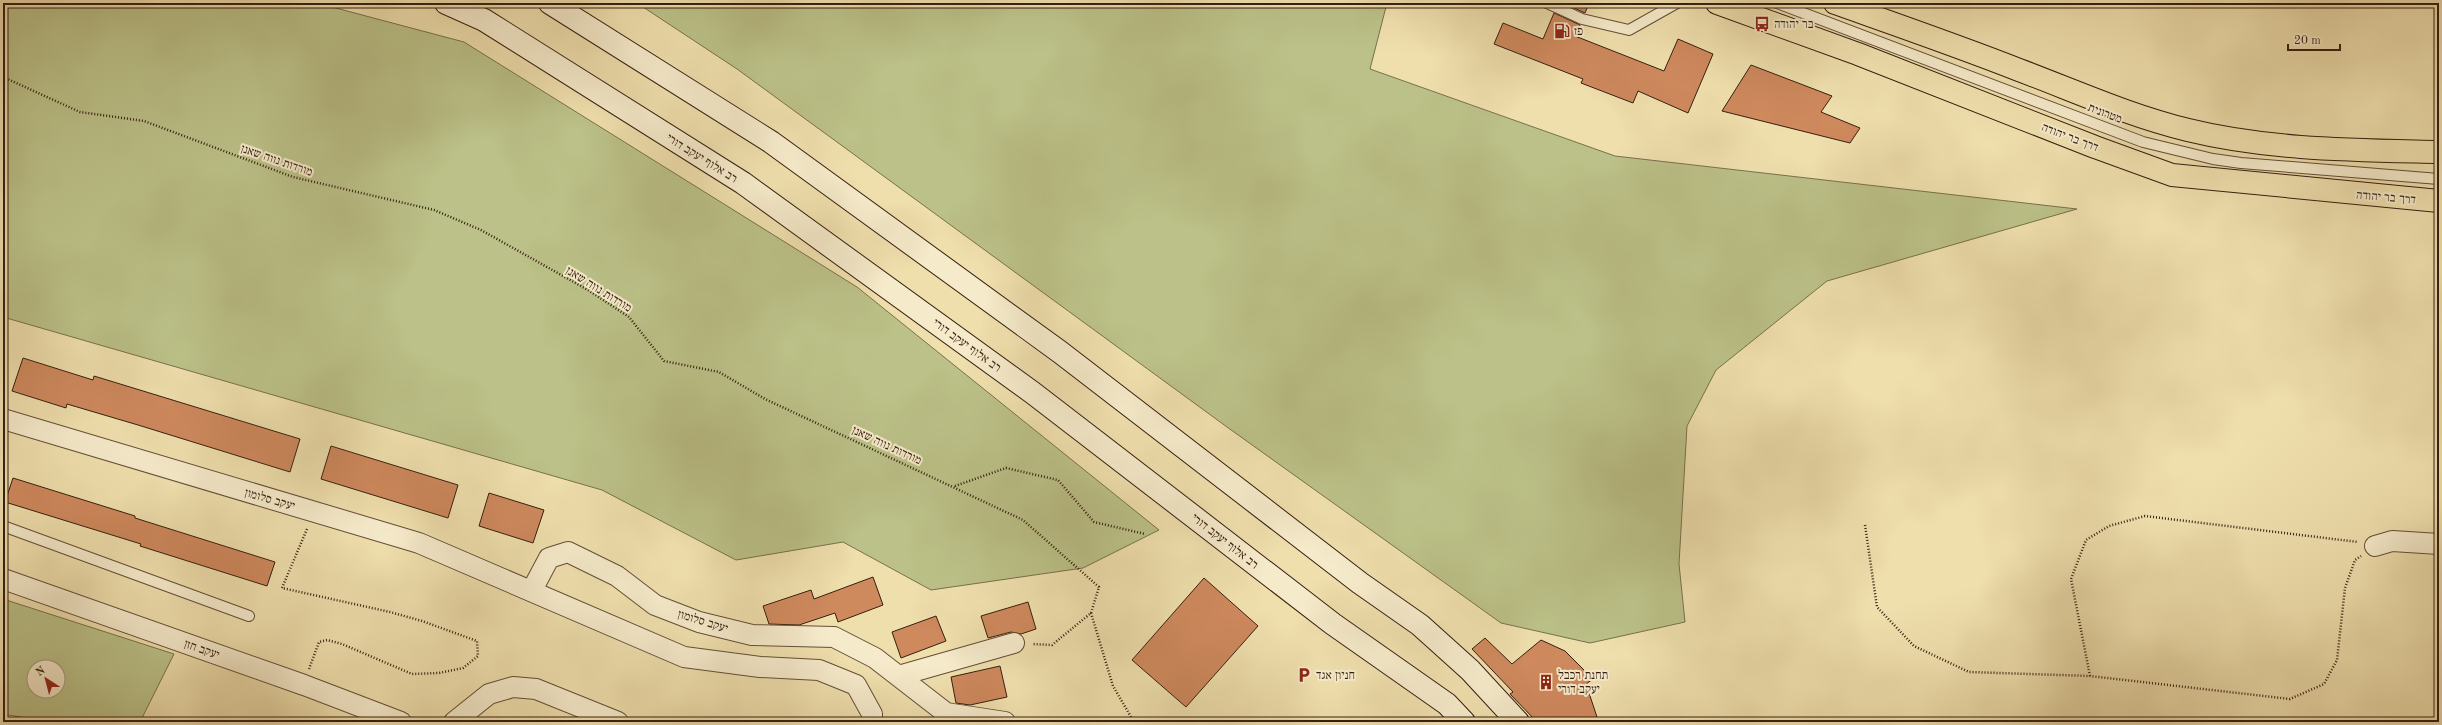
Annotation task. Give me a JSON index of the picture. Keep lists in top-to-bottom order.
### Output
{
  "streets": {
    "main road": ["דרך בר יהודה", "רב אלוף יעקב דורי"],
    "street": ["יעקב סלומון", "יעקב חזן"],
    "lane": ["מטרונית"],
    "path": ["מורדות נווה שאנן"]
  },
  "places": {
    "bus stop": ["בר יהודה"],
    "fuel station": ["פז"],
    "parking": ["חניון אגד"],
    "building": ["תחנת רכבל יעקב דורי"]
  },
  "scale_bar": "20 m",
  "north": "top left"
}
